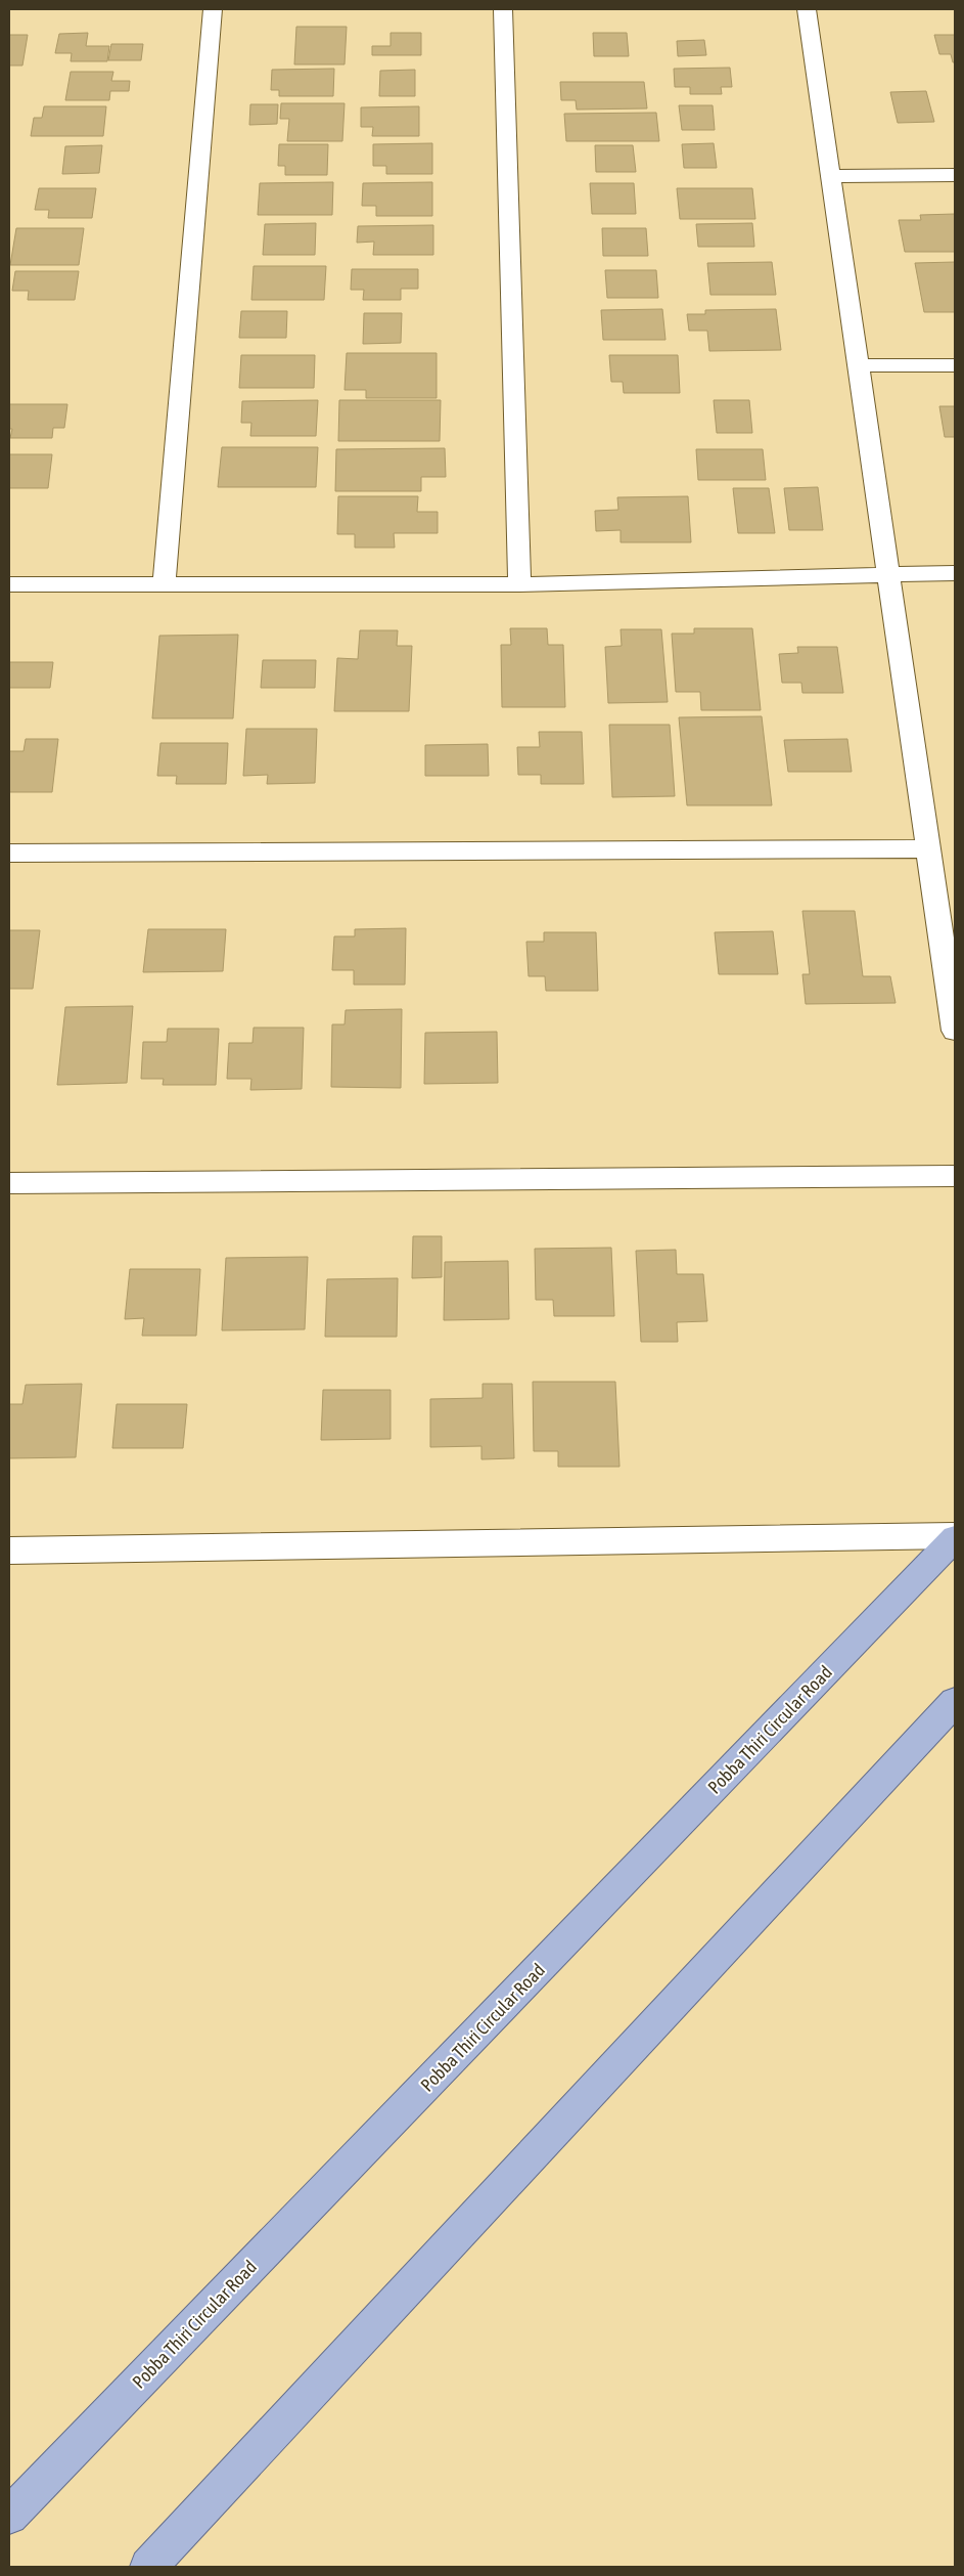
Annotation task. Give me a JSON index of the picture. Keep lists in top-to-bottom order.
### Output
{
  "streets": {
    "main road": ["Pobba Thiri Circular Road"]
  }
}
